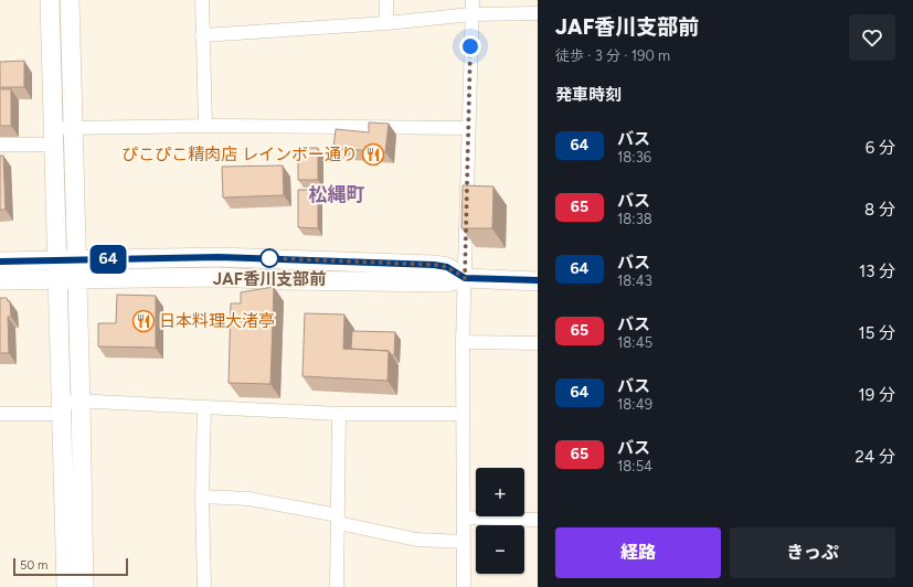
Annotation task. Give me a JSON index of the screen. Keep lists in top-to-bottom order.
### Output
{
  "districts": ["松縄町"],
  "places": {
    "restaurant": ["ぴこぴこ精肉店 レインボー通り", "日本料理大渚亭"],
    "other": ["JAF香川支部前"]
  },
  "lines": ["bus line 64"],
  "scale_bar": "50 m",
  "page": {
    "on_map": "64",
    "heading": [
      ["JAF香川支部前", "徒歩 · 3 分 · 190 m"],
      "発車時刻"
    ],
    "list": [
      {
        "mark": "64",
        "name": "バス",
        "note": "18:36",
        "value": "6 分"
      },
      {
        "mark": "65",
        "name": "バス",
        "note": "18:38",
        "value": "8 分"
      },
      {
        "mark": "64",
        "name": "バス",
        "note": "18:43",
        "value": "13 分"
      },
      {
        "mark": "65",
        "name": "バス",
        "note": "18:45",
        "value": "15 分"
      },
      {
        "mark": "64",
        "name": "バス",
        "note": "18:49",
        "value": "19 分"
      },
      {
        "mark": "65",
        "name": "バス",
        "note": "18:54",
        "value": "24 分"
      }
    ],
    "map_buttons": ["+", "−"],
    "buttons": ["経路", "きっぷ"],
    "scale": "50 m"
  }
}
